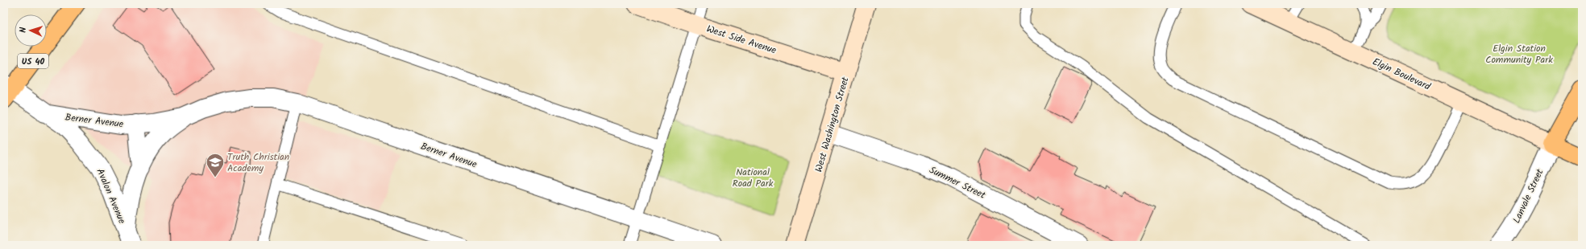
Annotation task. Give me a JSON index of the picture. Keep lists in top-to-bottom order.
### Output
{
  "streets": {
    "main road": ["US 40"],
    "street": [
      "West Side Avenue",
      "Elgin Boulevard",
      "Berner Avenue",
      "West Washington Street",
      "Summer Street",
      "Avalon Avenue",
      "Lanvale Street"
    ]
  },
  "crossings": [
    ["West Side Avenue", "West Washington Street"],
    ["US 40", "Avalon Avenue"],
    ["Elgin Boulevard", "Lanvale Street"],
    ["Berner Avenue", "Avalon Avenue"],
    ["West Washington Street", "Summer Street"]
  ],
  "parks": ["Elgin Station Community Park", "National Road Park"],
  "places": {
    "school or university": ["Truth Christian Academy"]
  },
  "north": "left"
}
